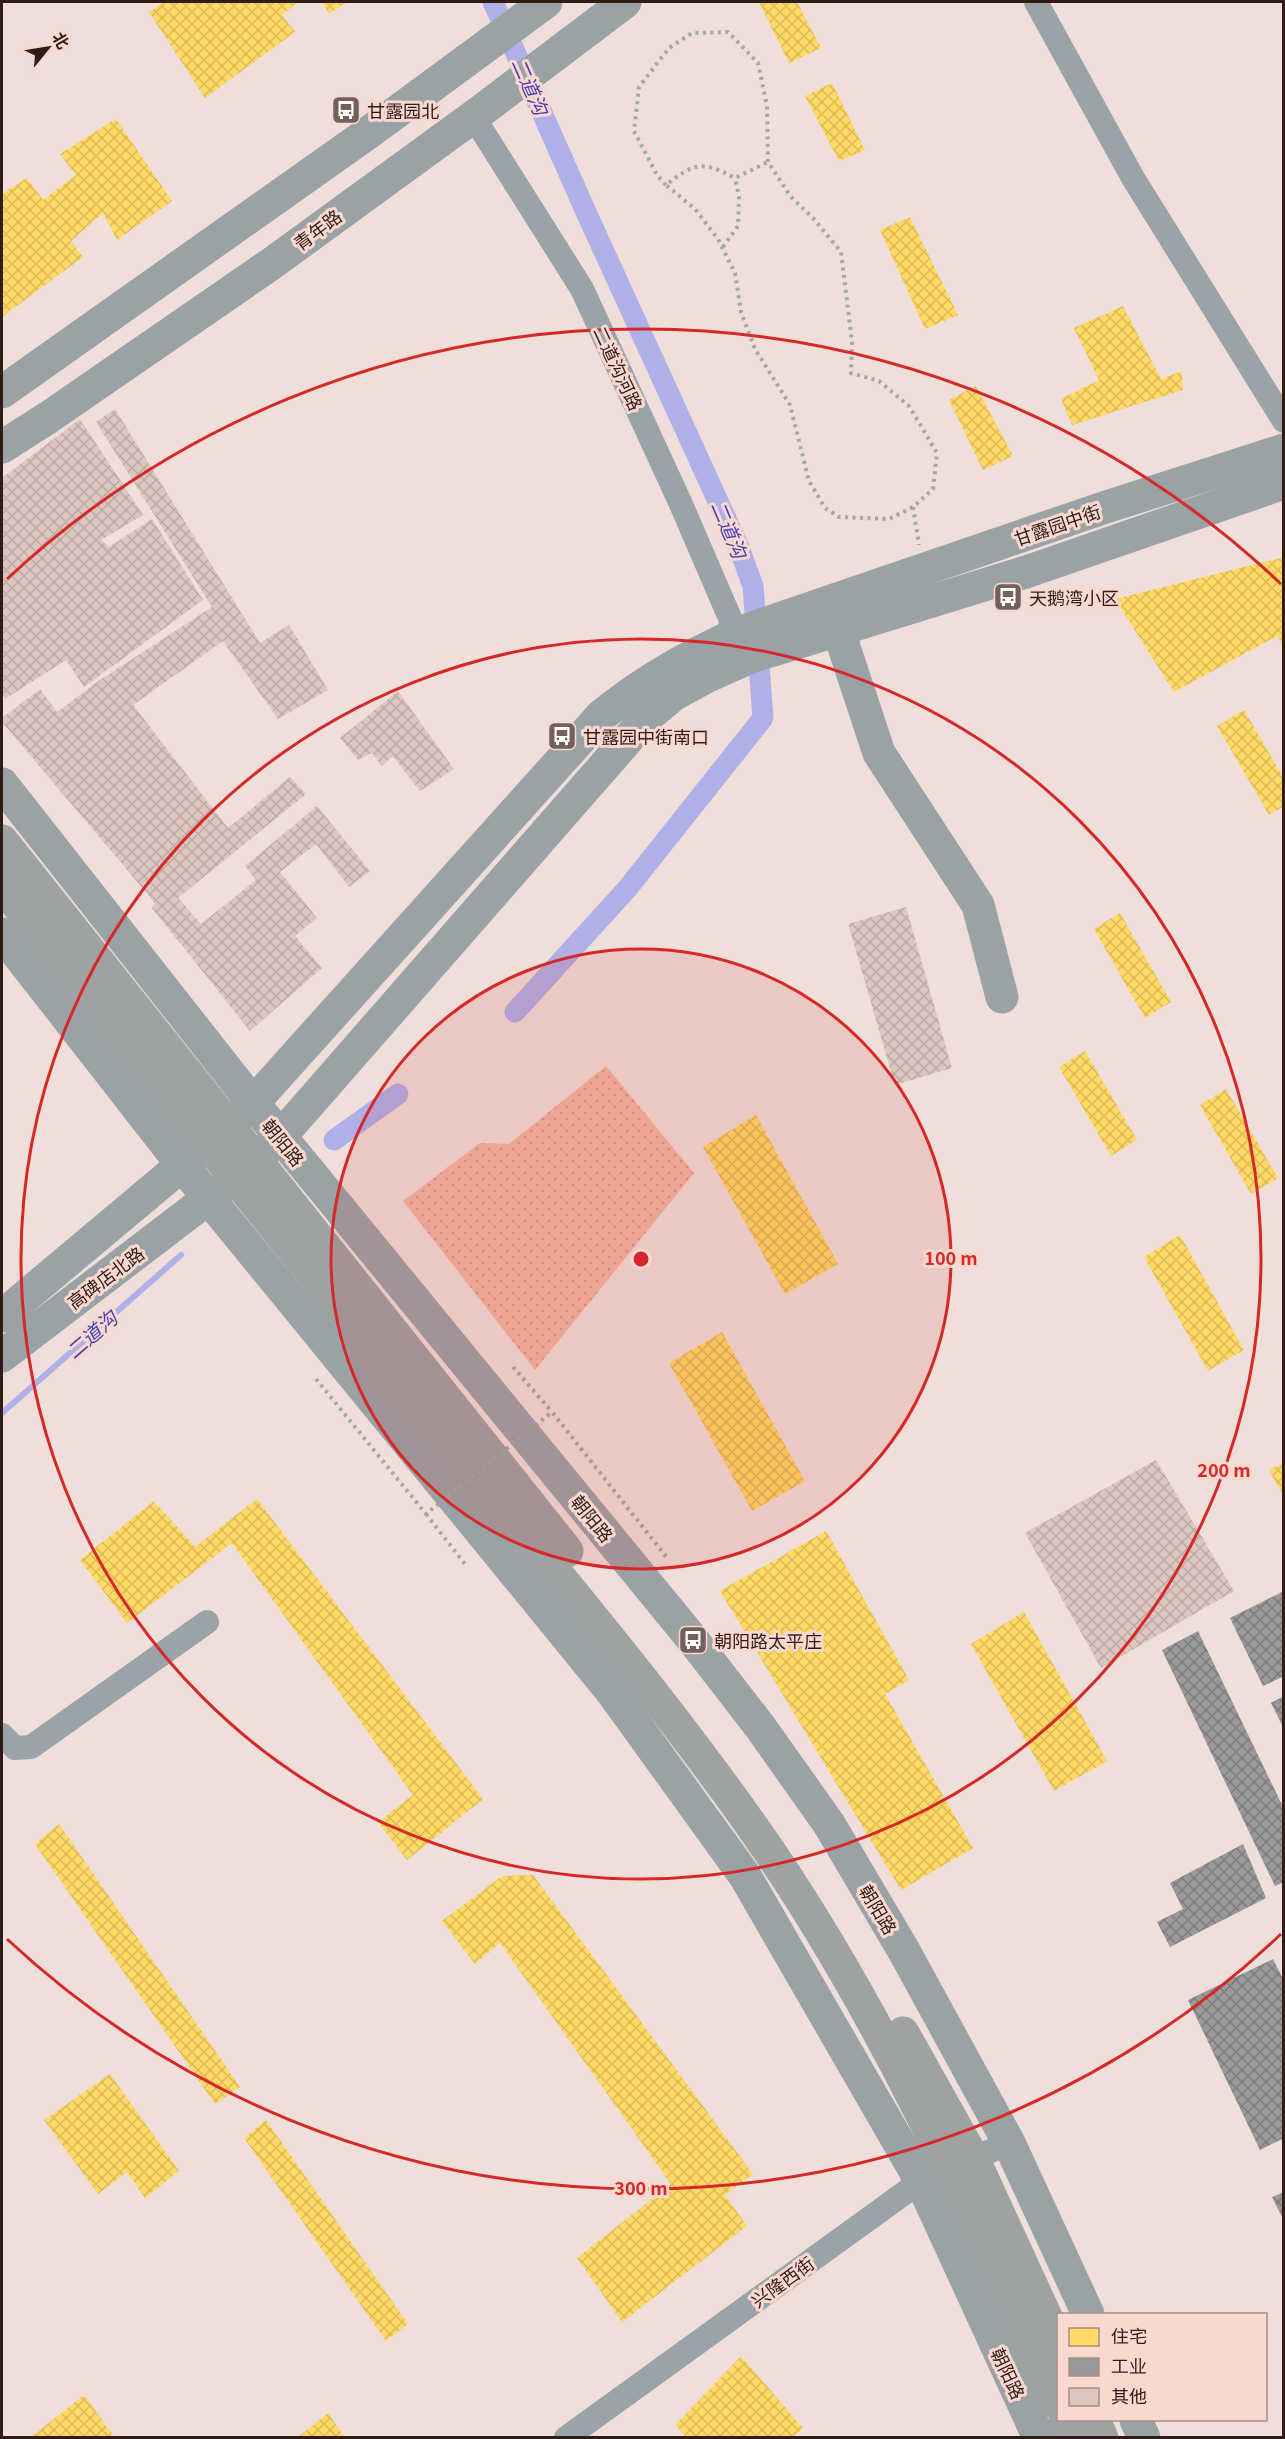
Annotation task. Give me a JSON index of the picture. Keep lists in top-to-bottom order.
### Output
{
  "streets": {
    "highway": ["朝阳路"],
    "street": [
      "青年路",
      "二道沟河路",
      "甘露园中街",
      "高碑店北路",
      "兴隆西街"
    ]
  },
  "crossings": [
    ["青年路", "二道沟河路"],
    ["二道沟河路", "高碑店北路"],
    ["朝阳路", "高碑店北路"],
    ["朝阳路", "兴隆西街"]
  ],
  "water": ["二道沟"],
  "places": {
    "bus stop": [
      "甘露园北",
      "天鹅湾小区",
      "甘露园中街南口",
      "朝阳路太平庄"
    ]
  },
  "legend": ["住宅", "工业", "其他"],
  "north": "top right",
  "rings": ["100 m", "200 m", "300 m"]
}
